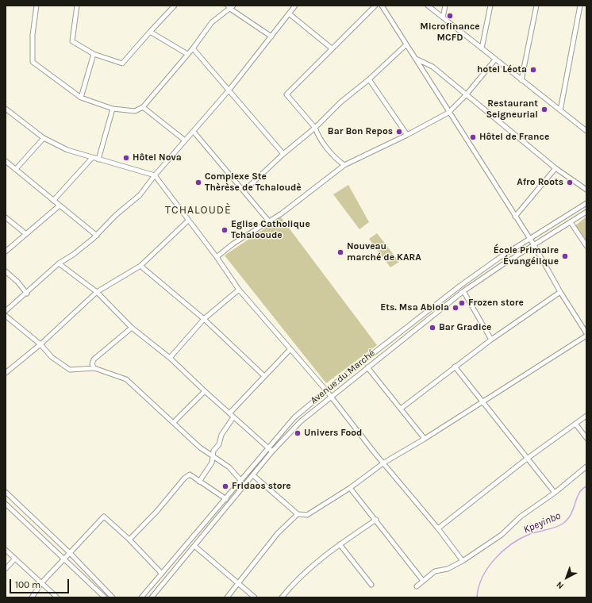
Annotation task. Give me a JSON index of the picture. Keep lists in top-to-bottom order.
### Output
{
  "streets": {
    "street": ["Avenue du Marché"]
  },
  "districts": ["TCHALOUDÈ"],
  "water": ["Kpeyinbo"],
  "places": [
    "Microfinance MCFD",
    "hotel Léota",
    "Restaurant Seigneurial",
    "Bar Bon Repos",
    "Hôtel de France",
    "Hôtel Nova",
    "Complexe Ste Thèrèse de Tchaloudè",
    "Afro Roots",
    "Eglise Catholique Tchalooude",
    "Nouveau marché de KARA",
    "École Primaire Évangélique",
    "Frozen store",
    "Ets. Msa Abiola",
    "Bar Gradice",
    "Univers Food",
    "Fridaos store"
  ],
  "scale_bar": "100 m",
  "north": "bottom left"
}
